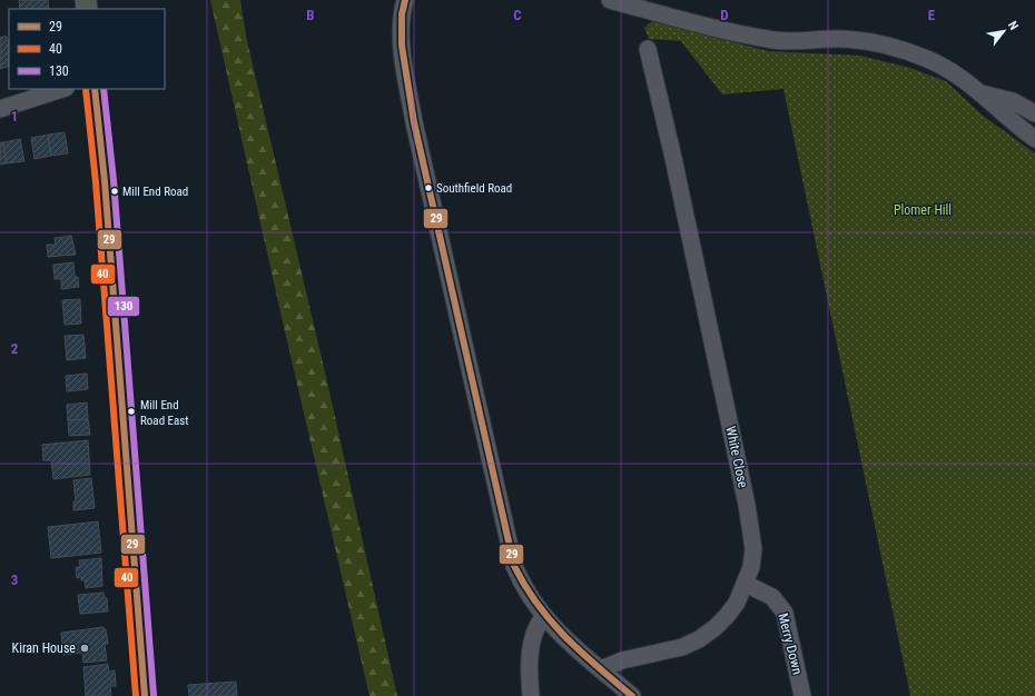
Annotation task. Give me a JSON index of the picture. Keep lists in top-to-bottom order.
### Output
{
  "streets": {
    "street": ["White Close", "Merry Down"]
  },
  "crossings": [
    ["White Close", "Merry Down"]
  ],
  "parks": ["Plomer Hill"],
  "places": [
    "Southfield Road",
    "Mill End Road",
    "Mill End Road East",
    "Kiran House"
  ],
  "lines": ["transit line 29", "transit line 40", "transit line 130"],
  "legend": ["29", "40", "130"],
  "north": "top right",
  "grid": {
    "columns": [
      "B",
      "C",
      "D",
      "E"
    ],
    "rows": ["1", "2", "3"]
  }
}
